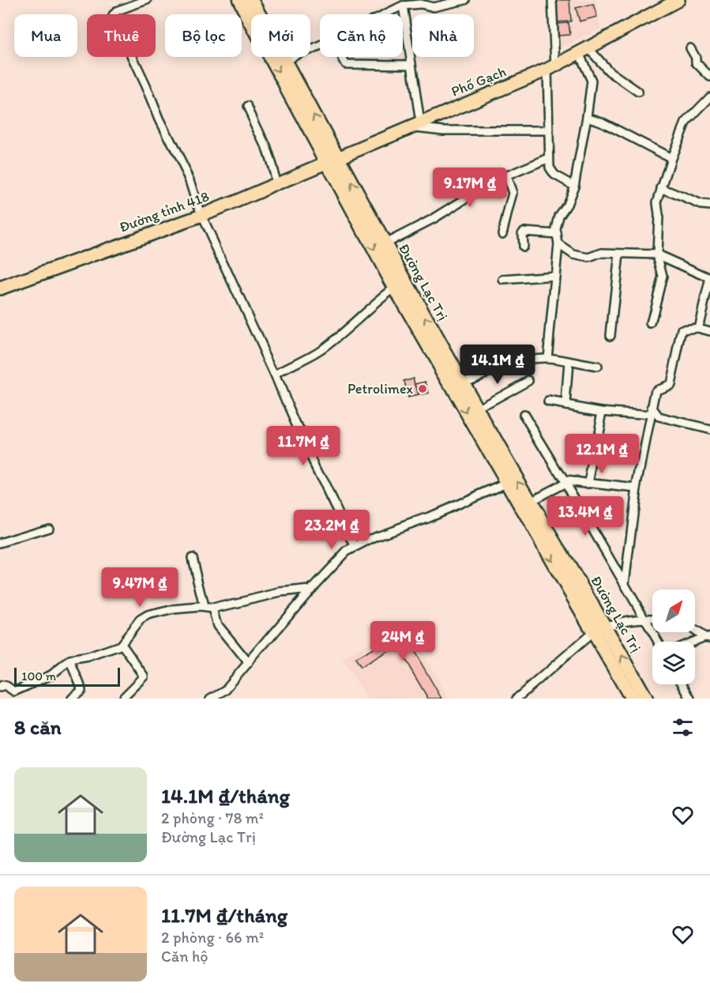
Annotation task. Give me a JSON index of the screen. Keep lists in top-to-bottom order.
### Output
{
  "streets": {
    "highway": ["Đường Lạc Trị"],
    "main road": ["Phố Gạch", "Đường tỉnh 418"]
  },
  "crossings": [
    ["Phố Gạch", "Đường tỉnh 418"],
    ["Phố Gạch", "Đường Lạc Trị"],
    ["Đường tỉnh 418", "Đường Lạc Trị"]
  ],
  "places": ["Petrolimex"],
  "scale_bar": "100 m",
  "north": "top right",
  "page": {
    "chip": [
      "Mua",
      "Thuê",
      "Bộ lọc",
      "Mới",
      "Căn hộ",
      "Nhà"
    ],
    "price": [
      "9.17M ₫",
      "14.1M ₫",
      "11.7M ₫",
      "12.1M ₫",
      "13.4M ₫",
      "23.2M ₫",
      "9.47M ₫",
      "24M ₫"
    ],
    "scale": "100 m",
    "heading": "8 căn",
    "list": [
      {
        "name": "14.1M ₫/tháng",
        "note": "2 phòng · 78 m² · Đường Lạc Trị"
      },
      {
        "name": "11.7M ₫/tháng",
        "note": "2 phòng · 66 m² · Căn hộ"
      }
    ]
  }
}
